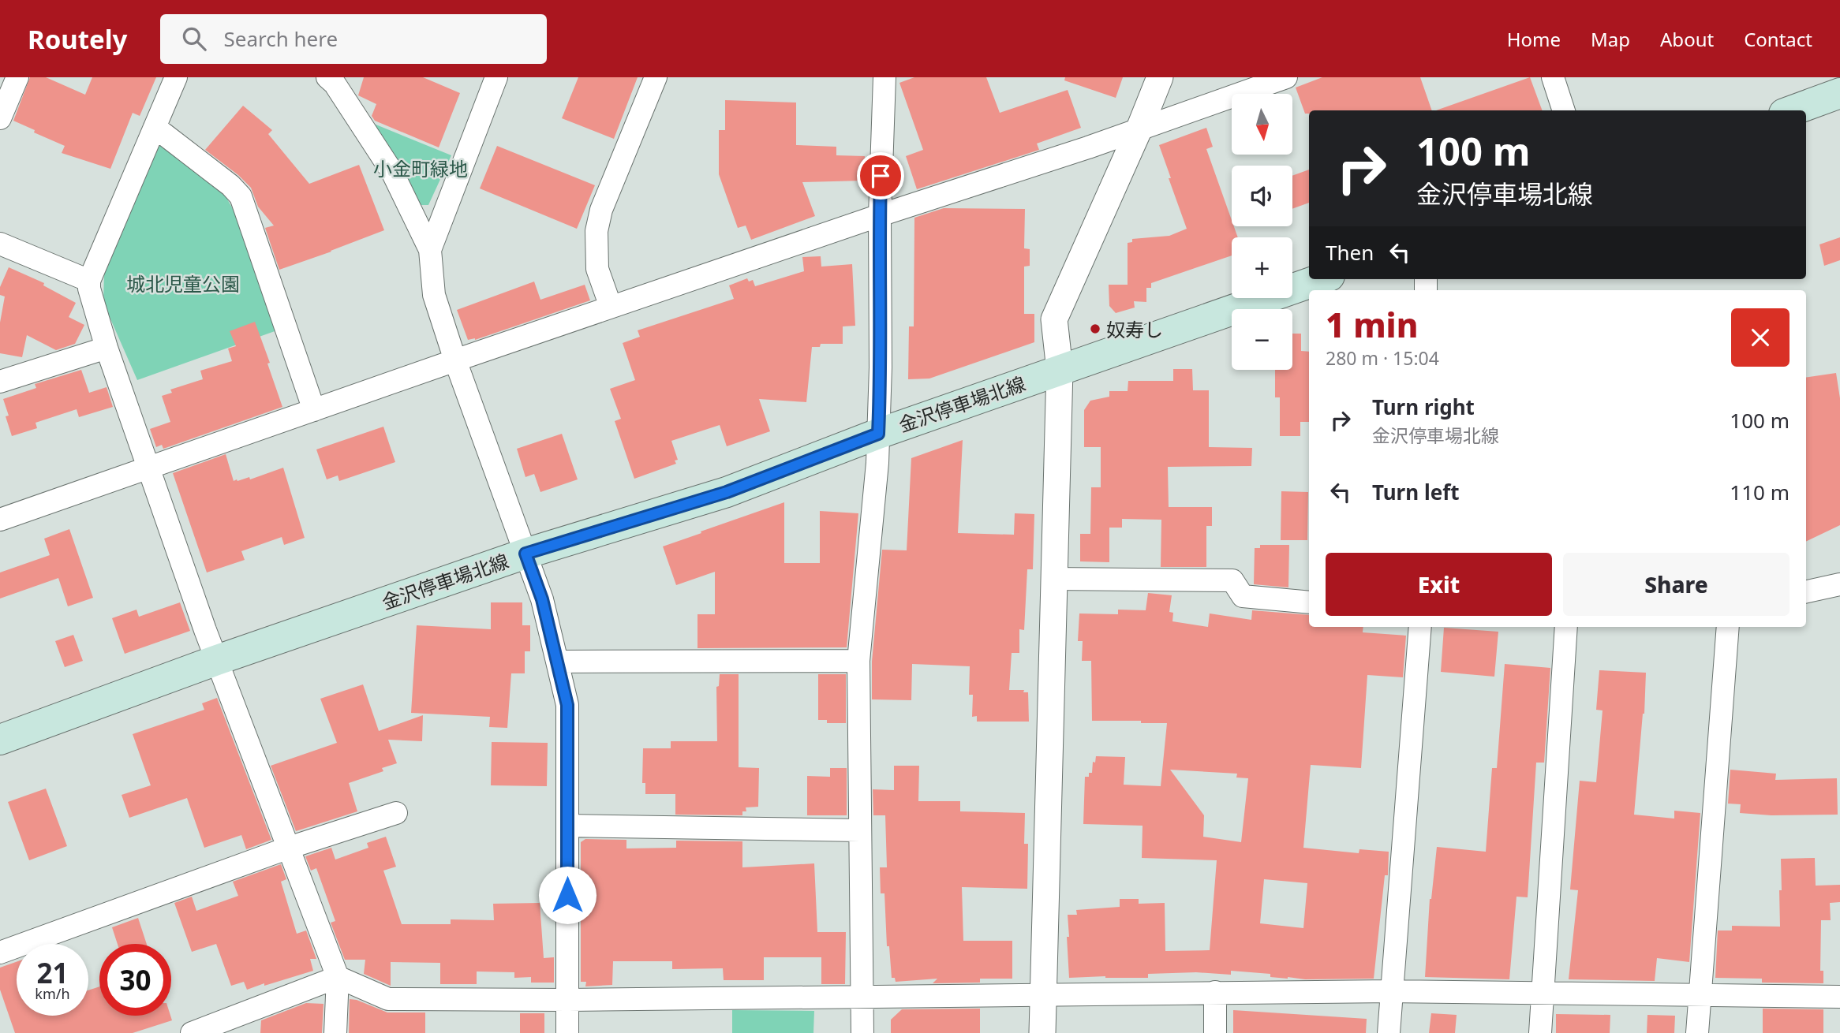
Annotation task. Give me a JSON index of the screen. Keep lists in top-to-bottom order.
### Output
{
  "streets": {
    "main road": ["金沢停車場北線"]
  },
  "parks": ["小金町緑地", "城北児童公園"],
  "places": ["奴寿し"],
  "north": "bottom",
  "page": {
    "header": "Routely",
    "search": "Search here",
    "nav": [
      "Home",
      "Map",
      "About",
      "Contact"
    ],
    "map_buttons": ["+", "−"],
    "turn": ["100 m", "金沢停車場北線"],
    "then": "Then",
    "heading": ["1 min", "280 m · 15:04"],
    "list": [
      {
        "name": "Turn right",
        "note": "金沢停車場北線",
        "value": "100 m"
      },
      {
        "name": "Turn left",
        "value": "110 m"
      }
    ],
    "buttons": ["Exit", "Share"],
    "speed": "21 km/h",
    "limit": "30"
  }
}
